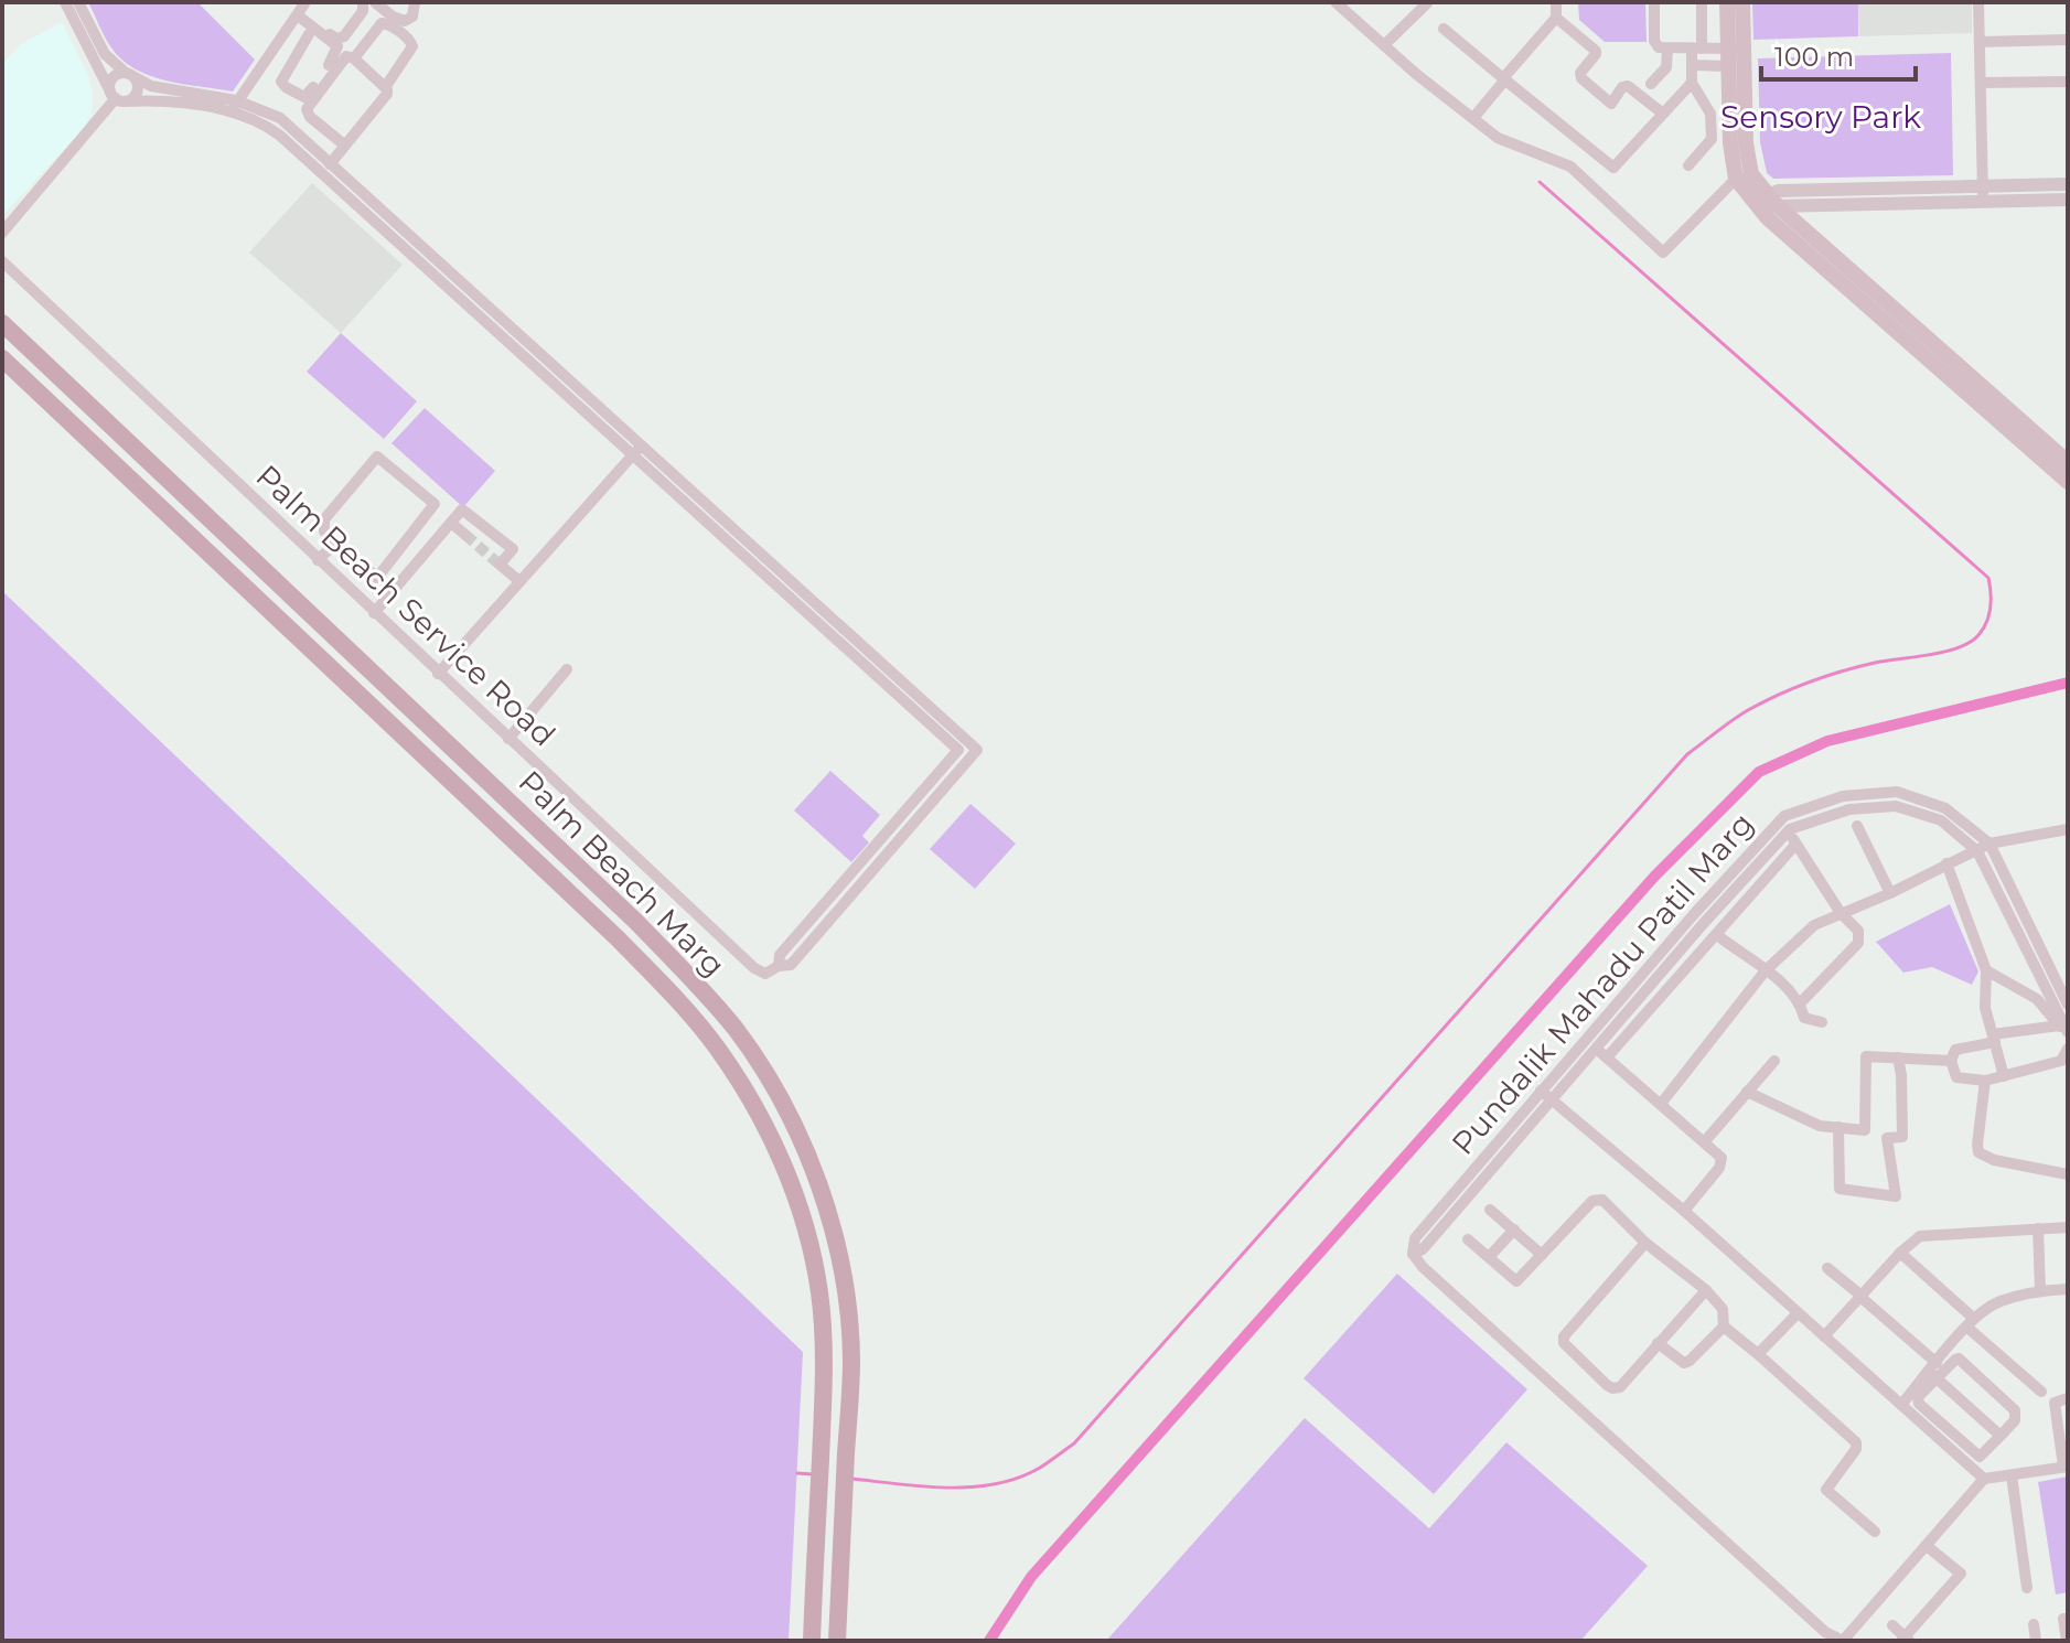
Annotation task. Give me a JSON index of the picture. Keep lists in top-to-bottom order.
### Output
{
  "streets": {
    "main road": ["Palm Beach Marg"],
    "street": ["Palm Beach Service Road", "Pundalik Mahadu Patil Marg"]
  },
  "parks": ["Sensory Park"],
  "scale_bar": "100 m"
}
